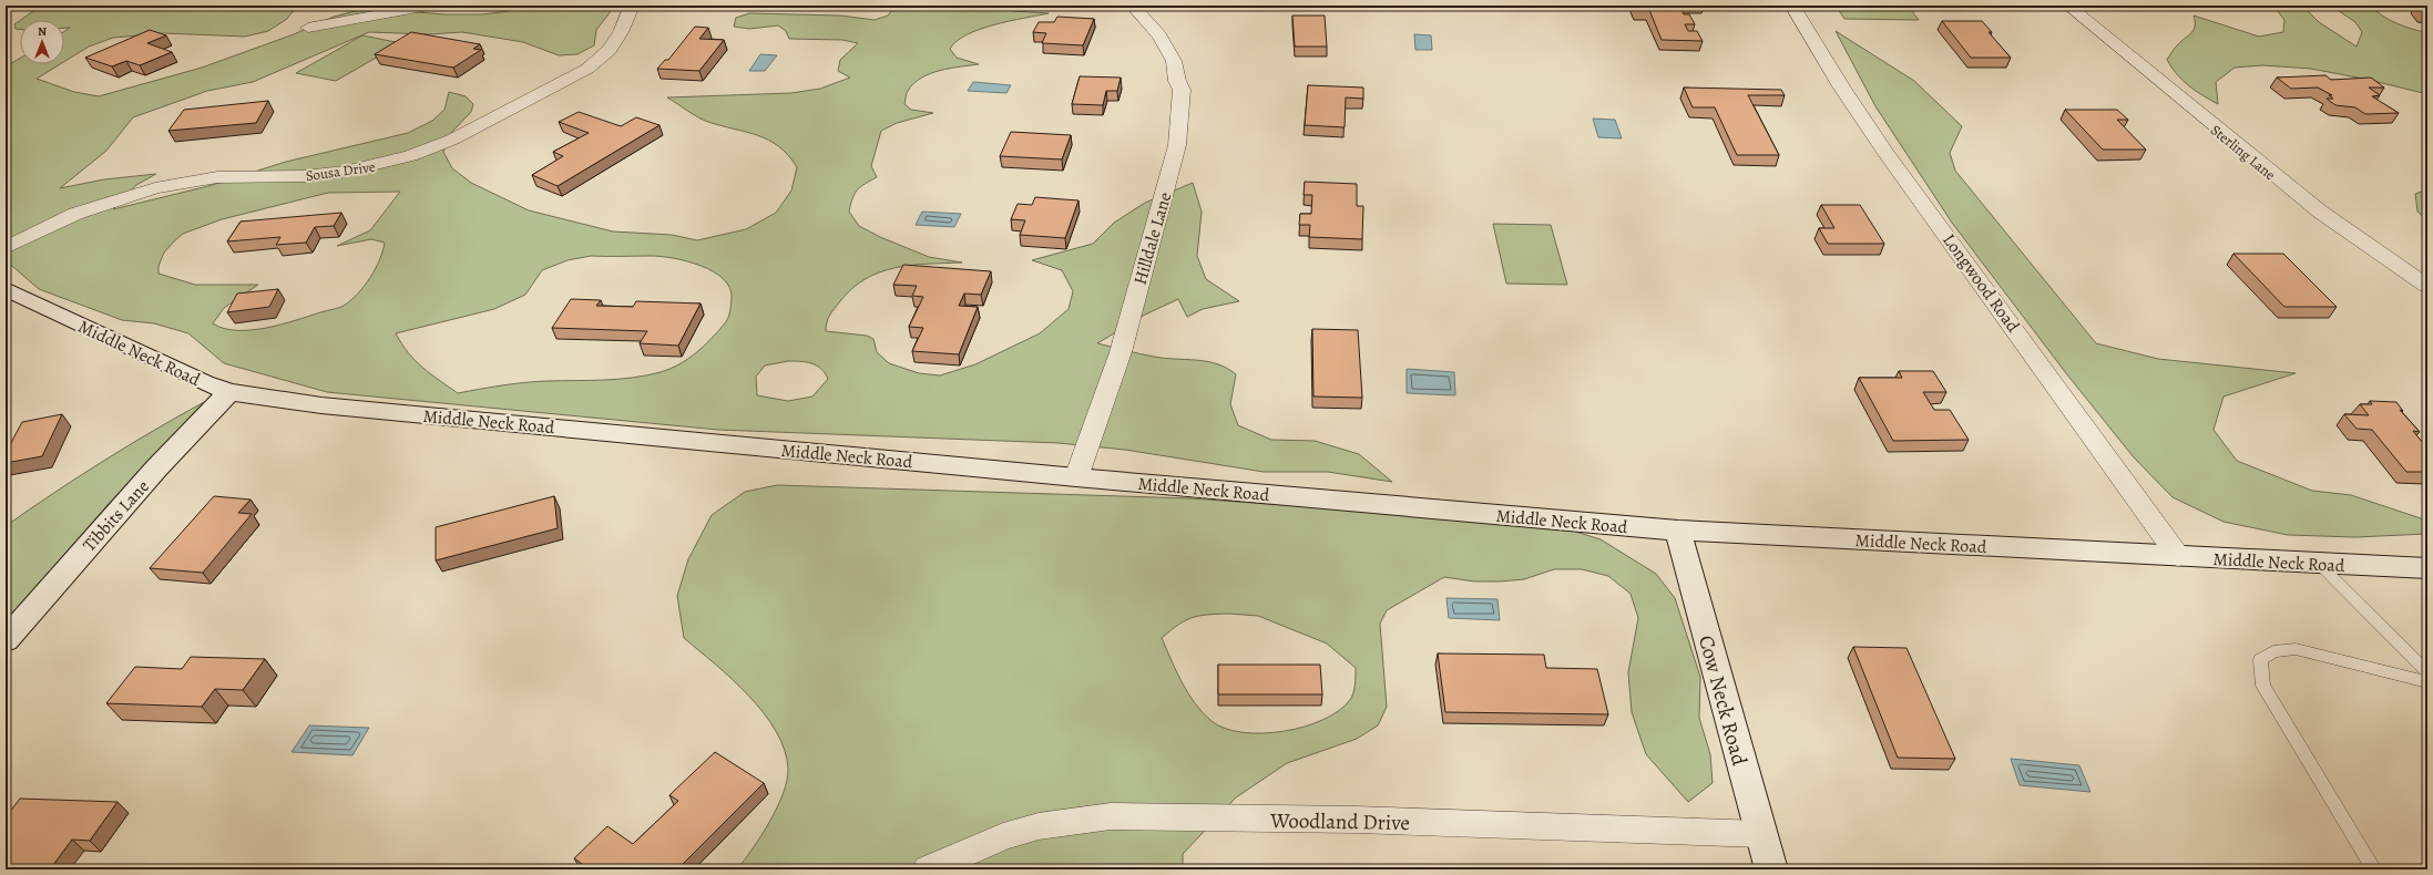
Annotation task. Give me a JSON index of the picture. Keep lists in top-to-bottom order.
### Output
{
  "streets": {
    "main road": ["Middle Neck Road", "Tibbits Lane", "Cow Neck Road"],
    "street": [
      "Sterling Lane",
      "Sousa Drive",
      "Hilldale Lane",
      "Longwood Road",
      "Woodland Drive"
    ]
  },
  "crossings": [
    ["Hilldale Lane", "Middle Neck Road"],
    ["Longwood Road", "Middle Neck Road"],
    ["Middle Neck Road", "Tibbits Lane"],
    ["Middle Neck Road", "Cow Neck Road"],
    ["Cow Neck Road", "Woodland Drive"]
  ],
  "north": "top"
}
